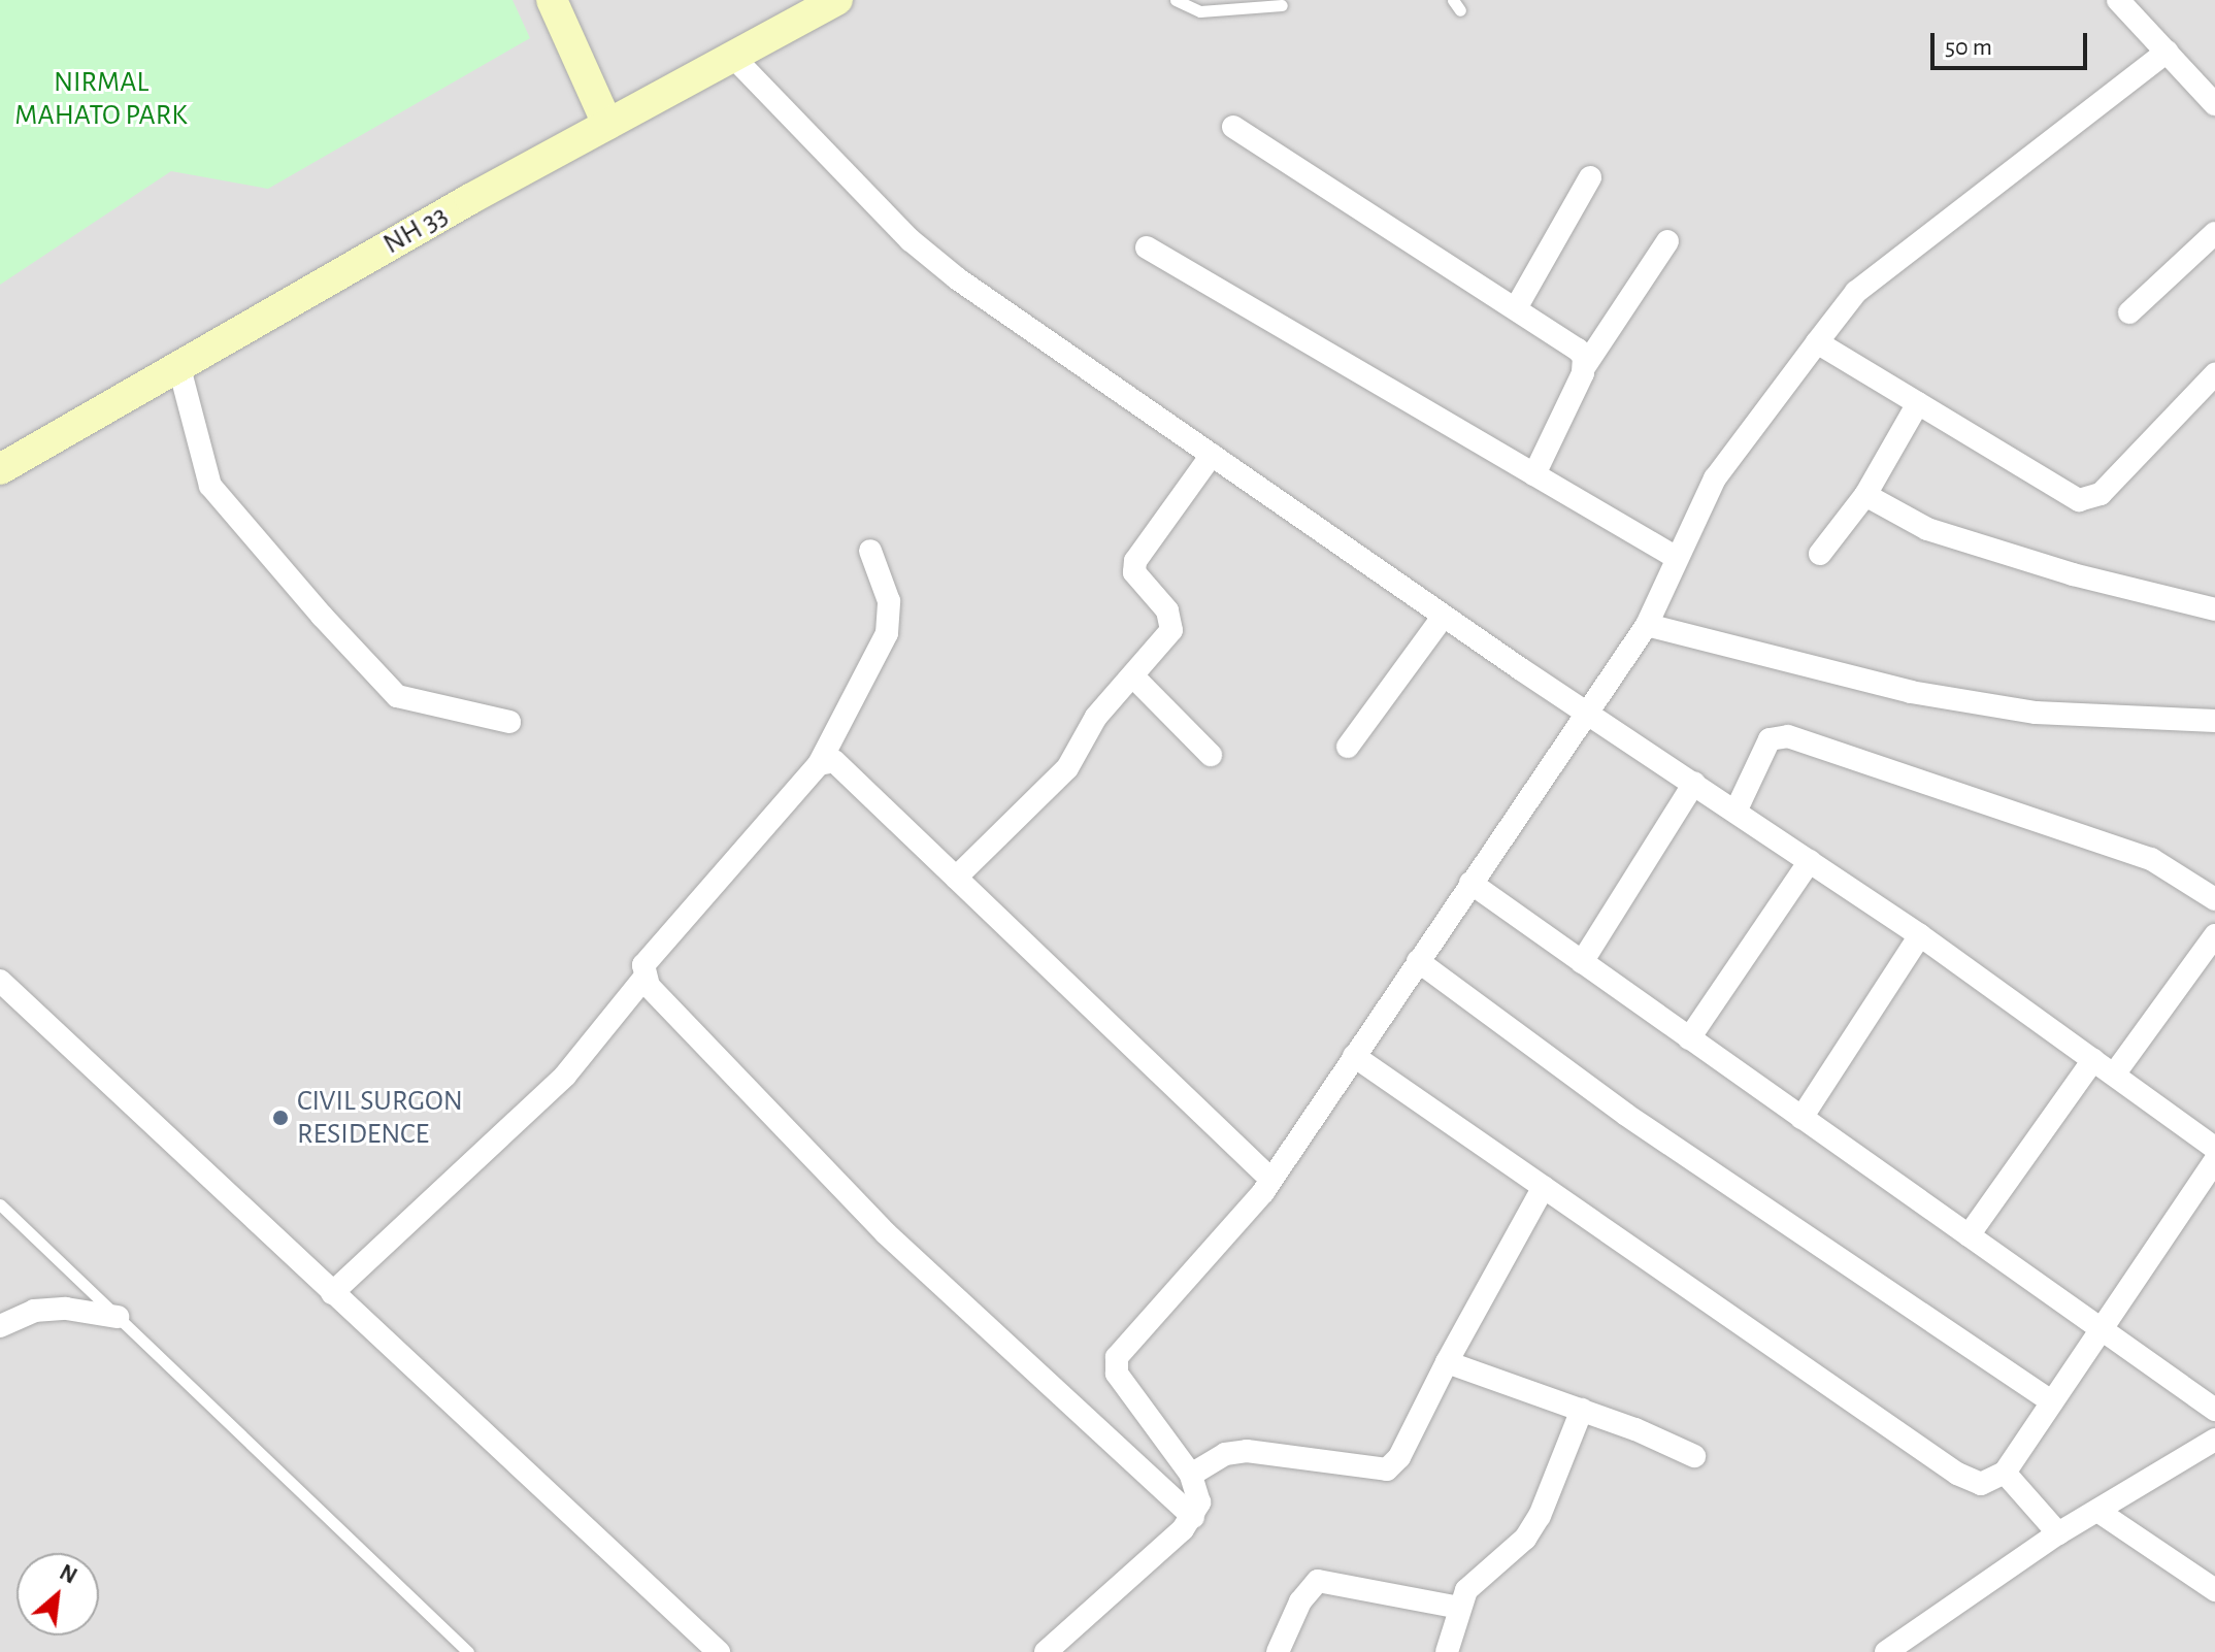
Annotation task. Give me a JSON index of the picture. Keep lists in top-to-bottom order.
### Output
{
  "streets": {
    "main road": ["NH 33"]
  },
  "parks": ["NIRMAL MAHATO PARK"],
  "places": ["CIVIL SURGON RESIDENCE"],
  "scale_bar": "50 m",
  "north": "top right"
}
